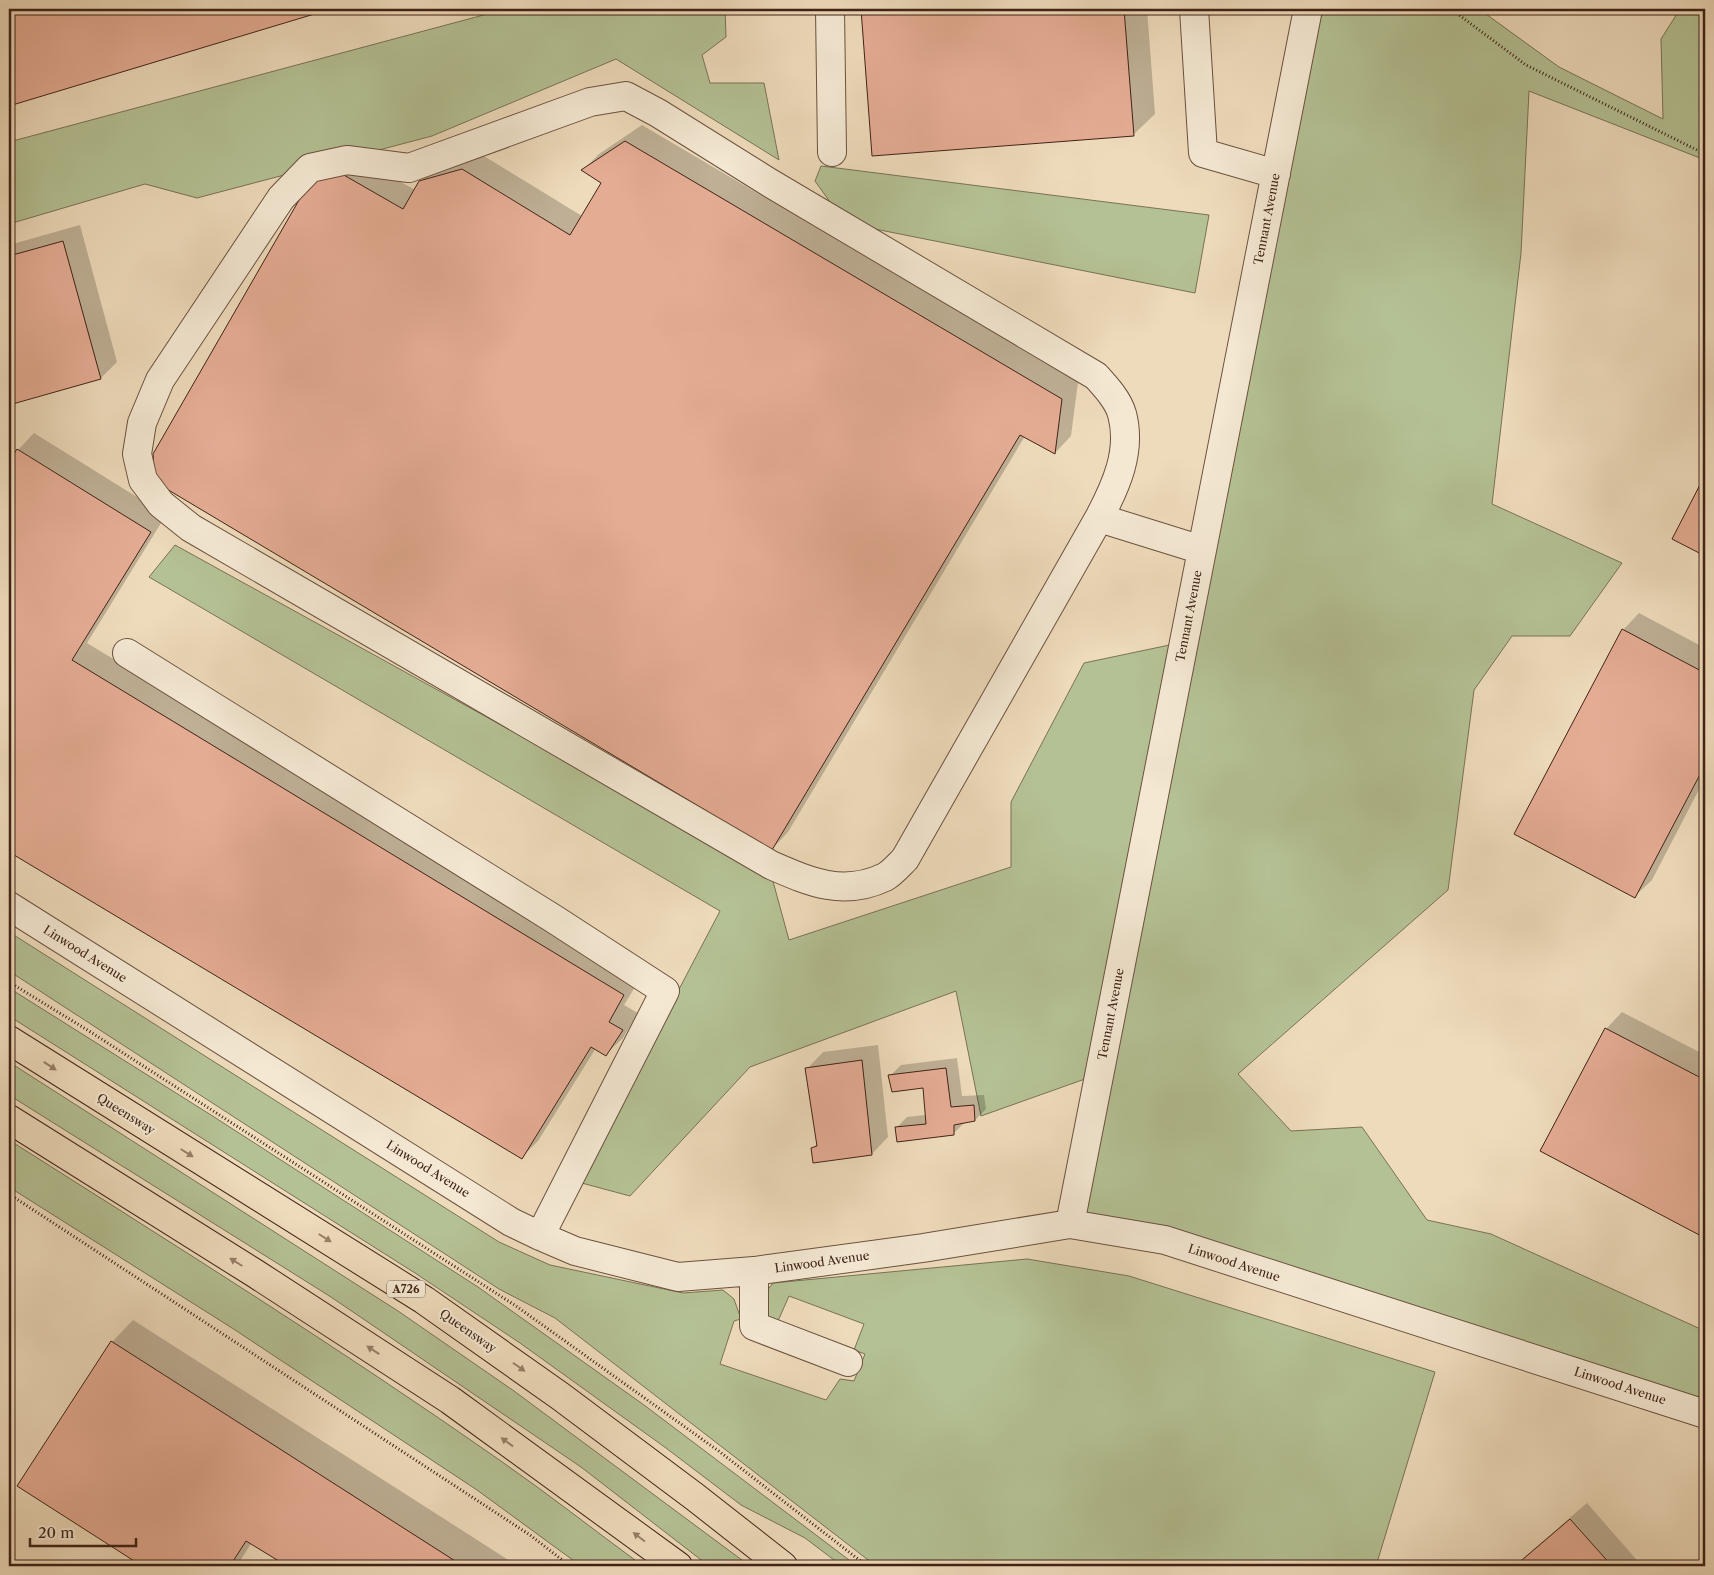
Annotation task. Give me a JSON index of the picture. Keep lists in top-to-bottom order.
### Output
{
  "streets": {
    "highway": ["Queensway", "A726"],
    "street": ["Tennant Avenue", "Linwood Avenue"]
  },
  "crossings": [
    ["Tennant Avenue", "Linwood Avenue"]
  ],
  "scale_bar": "20 m"
}
